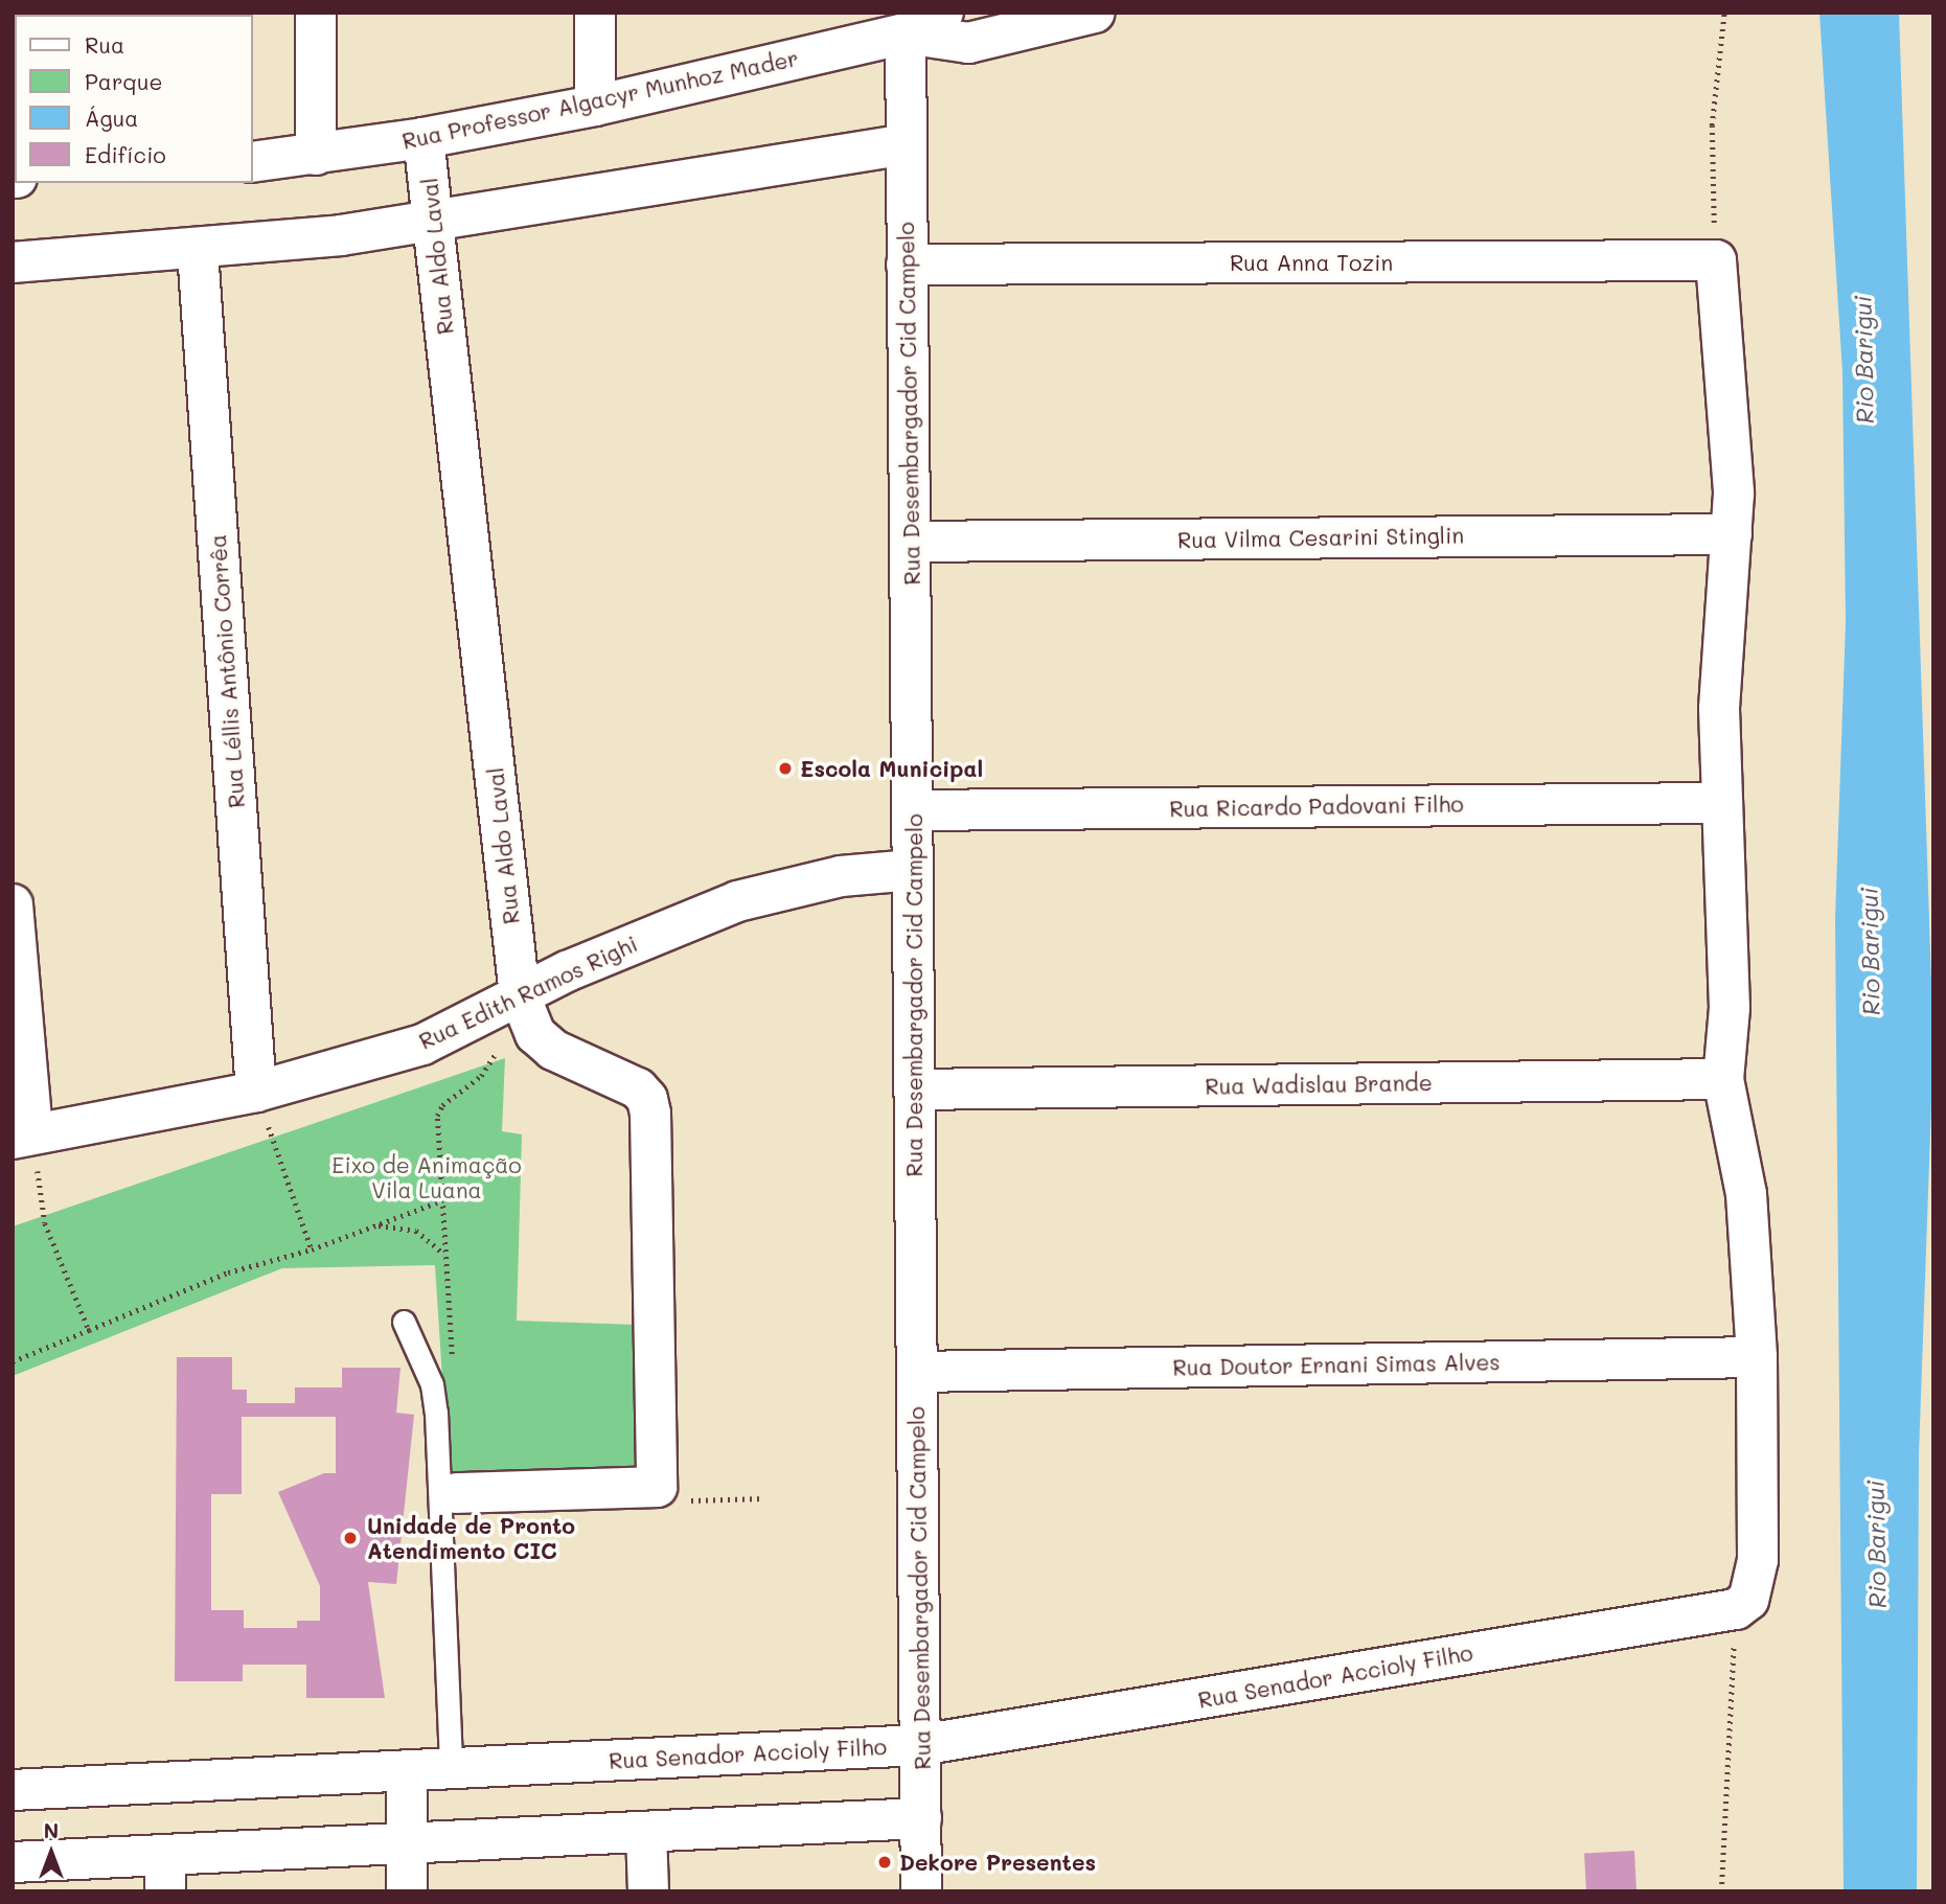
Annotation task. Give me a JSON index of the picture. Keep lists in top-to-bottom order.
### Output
{
  "streets": {
    "street": [
      "Rua Professor Algacyr Munhoz Mader",
      "Rua Aldo Laval",
      "Rua Anna Tozin",
      "Rua Desembargador Cid Campelo",
      "Rua Vilma Cesarini Stinglin",
      "Rua Léllis Antônio Corrêa",
      "Rua Ricardo Padovani Filho",
      "Rua Edith Ramos Righi",
      "Rua Wadislau Brande",
      "Rua Doutor Ernani Simas Alves",
      "Rua Senador Accioly Filho"
    ]
  },
  "crossings": [
    ["Rua Professor Algacyr Munhoz Mader", "Rua Aldo Laval"],
    ["Rua Professor Algacyr Munhoz Mader", "Rua Desembargador Cid Campelo"],
    ["Rua Aldo Laval", "Rua Edith Ramos Righi"],
    ["Rua Anna Tozin", "Rua Desembargador Cid Campelo"],
    ["Rua Desembargador Cid Campelo", "Rua Vilma Cesarini Stinglin"],
    ["Rua Desembargador Cid Campelo", "Rua Ricardo Padovani Filho"],
    ["Rua Desembargador Cid Campelo", "Rua Edith Ramos Righi"],
    ["Rua Desembargador Cid Campelo", "Rua Wadislau Brande"],
    ["Rua Desembargador Cid Campelo", "Rua Doutor Ernani Simas Alves"],
    ["Rua Desembargador Cid Campelo", "Rua Senador Accioly Filho"],
    ["Rua Léllis Antônio Corrêa", "Rua Edith Ramos Righi"]
  ],
  "water": ["Rio Barigui"],
  "parks": ["Eixo de Animação Vila Luana"],
  "places": ["Escola Municipal", "Unidade de Pronto Atendimento CIC", "Dekore Presentes"],
  "legend": [
    "Rua",
    "Parque",
    "Água",
    "Edifício"
  ],
  "north": "top"
}
